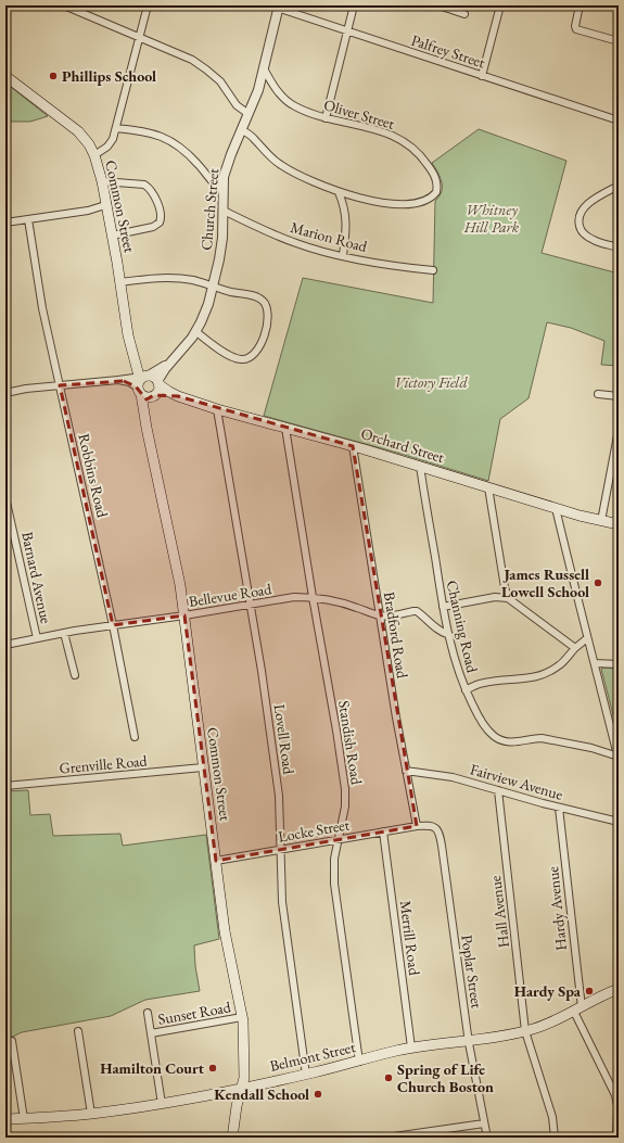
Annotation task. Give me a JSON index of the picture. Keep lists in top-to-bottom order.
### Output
{
  "streets": {
    "main road": ["Common Street", "Orchard Street", "Belmont Street"],
    "street": [
      "Palfrey Street",
      "Oliver Street",
      "Church Street",
      "Marion Road",
      "Robbins Road",
      "Barnard Avenue",
      "Bellevue Road",
      "Channing Road",
      "Bradford Road",
      "Lovell Road",
      "Standish Road",
      "Grenville Road",
      "Fairview Avenue",
      "Locke Street",
      "Hardy Avenue",
      "Hall Avenue",
      "Merrill Road",
      "Poplar Street",
      "Sunset Road"
    ]
  },
  "crossings": [
    ["Palfrey Street", "Church Street"],
    ["Oliver Street", "Church Street"],
    ["Common Street", "Church Street"],
    ["Common Street", "Orchard Street"],
    ["Common Street", "Bellevue Road"],
    ["Common Street", "Grenville Road"],
    ["Common Street", "Locke Street"],
    ["Common Street", "Sunset Road"],
    ["Common Street", "Belmont Street"],
    ["Church Street", "Marion Road"],
    ["Church Street", "Orchard Street"],
    ["Orchard Street", "Channing Road"],
    ["Orchard Street", "Bradford Road"],
    ["Orchard Street", "Lovell Road"],
    ["Orchard Street", "Standish Road"],
    ["Robbins Road", "Bellevue Road"],
    ["Barnard Avenue", "Bellevue Road"],
    ["Bellevue Road", "Channing Road"],
    ["Bellevue Road", "Bradford Road"],
    ["Bellevue Road", "Lovell Road"],
    ["Bellevue Road", "Standish Road"],
    ["Bradford Road", "Fairview Avenue"],
    ["Bradford Road", "Locke Street"],
    ["Bradford Road", "Poplar Street"],
    ["Lovell Road", "Locke Street"],
    ["Lovell Road", "Belmont Street"],
    ["Standish Road", "Locke Street"],
    ["Standish Road", "Belmont Street"],
    ["Fairview Avenue", "Hardy Avenue"],
    ["Fairview Avenue", "Hall Avenue"],
    ["Locke Street", "Merrill Road"],
    ["Locke Street", "Poplar Street"],
    ["Hardy Avenue", "Belmont Street"],
    ["Hall Avenue", "Belmont Street"],
    ["Merrill Road", "Belmont Street"],
    ["Poplar Street", "Belmont Street"]
  ],
  "parks": ["Whitney Hill Park", "Victory Field"],
  "places": [
    "Phillips School",
    "James Russell Lowell School",
    "Hardy Spa",
    "Hamilton Court",
    "Spring of Life Church Boston",
    "Kendall School"
  ]
}
